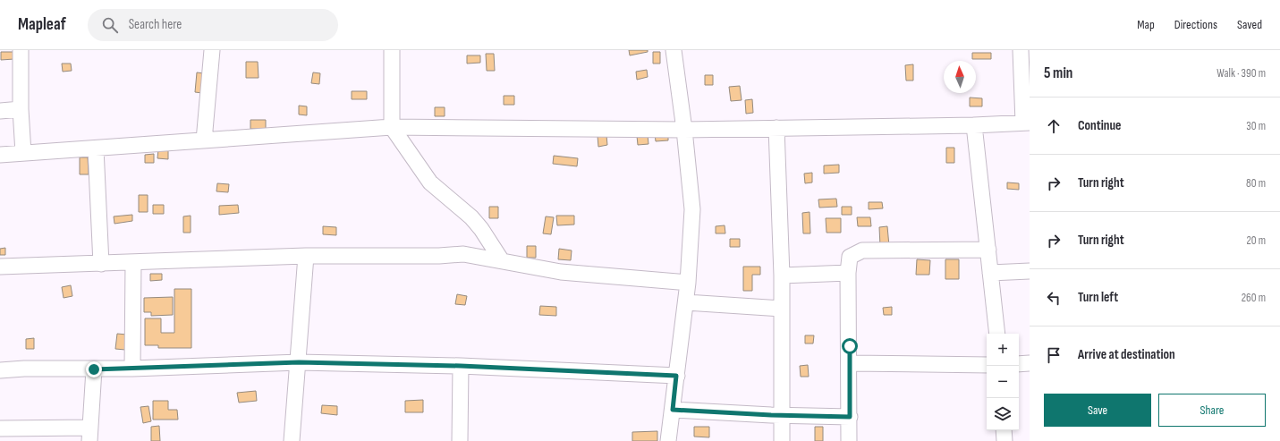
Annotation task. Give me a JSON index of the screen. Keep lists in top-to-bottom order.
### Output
{
  "north": "top",
  "page": {
    "header": "Mapleaf",
    "search": "Search here",
    "nav": ["Map", "Directions", "Saved"],
    "heading": ["5 min", "Walk · 390 m"],
    "list": [
      ["Continue", "30 m"],
      ["Turn right", "80 m"],
      ["Turn right", "20 m"],
      ["Turn left", "260 m"],
      "Arrive at destination"
    ],
    "map_buttons": ["+", "−"],
    "buttons": ["Save", "Share"]
  }
}
